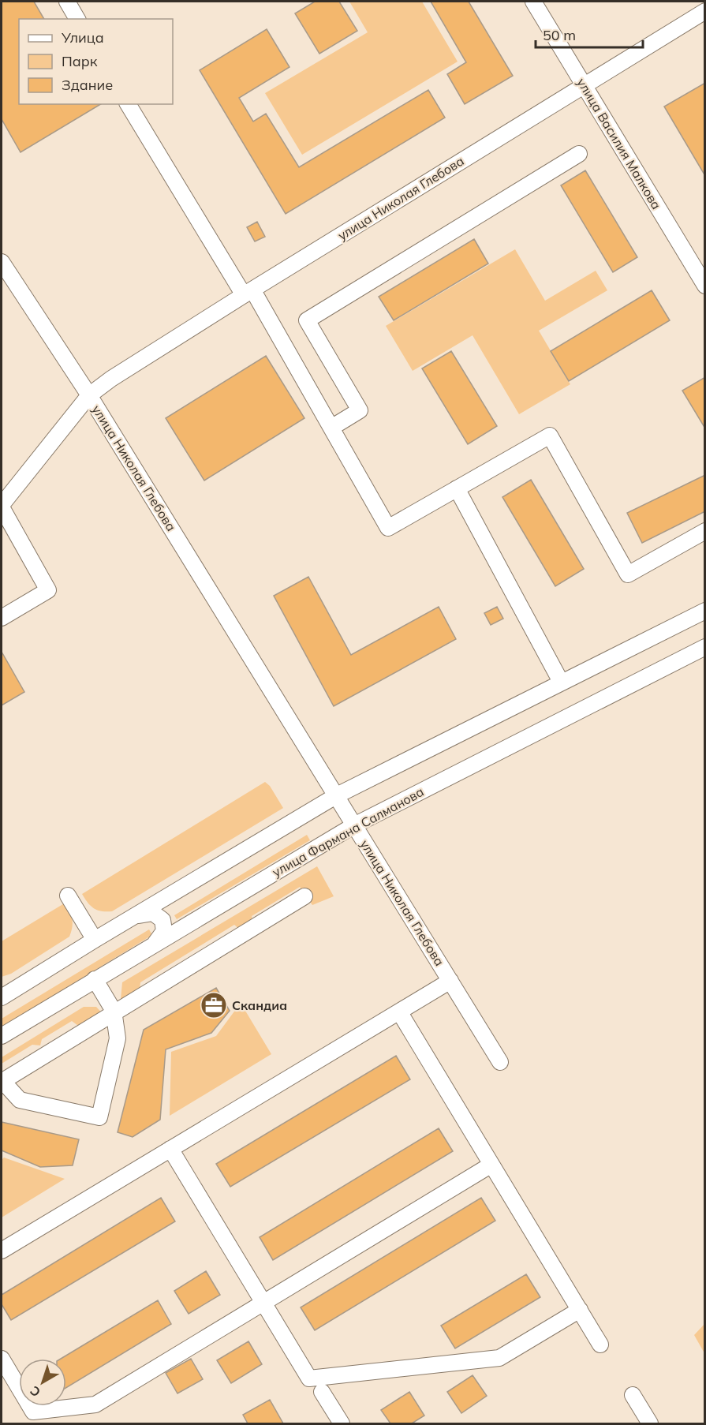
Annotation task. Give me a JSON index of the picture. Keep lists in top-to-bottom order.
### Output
{
  "streets": {
    "street": ["улица Василия Малкова", "улица Николая Глебова", "улица Фармана Салманова"]
  },
  "crossings": [
    ["улица Василия Малкова", "улица Николая Глебова"],
    ["улица Николая Глебова", "улица Фармана Салманова"]
  ],
  "places": {
    "office": ["Скандиа"]
  },
  "legend": ["Улица", "Парк", "Здание"],
  "scale_bar": "50 m",
  "north": "bottom left"
}
